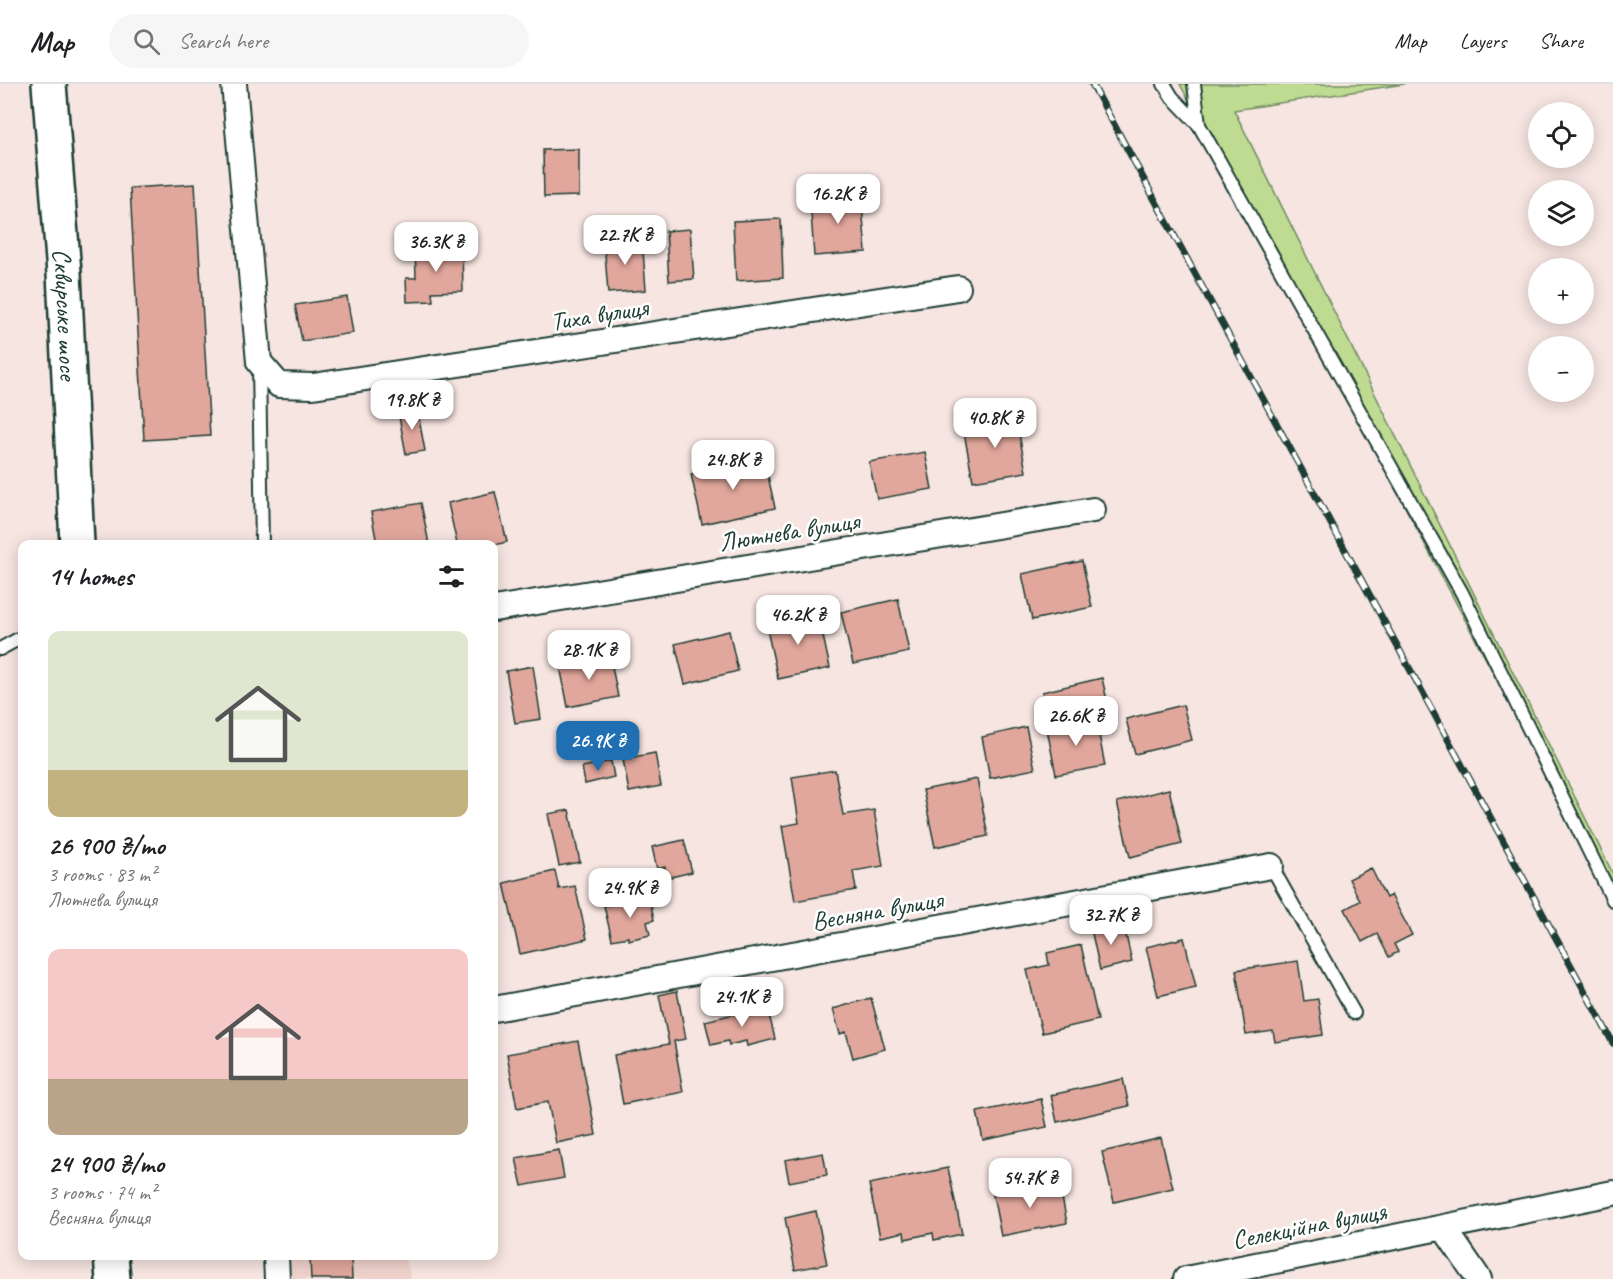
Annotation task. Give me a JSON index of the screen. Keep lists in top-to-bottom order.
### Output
{
  "streets": {
    "main road": ["Сквирське шосе"],
    "street": [
      "Тиха вулиця",
      "Лютнева вулиця",
      "Весняна вулиця",
      "Селекційна вулиця"
    ]
  },
  "page": {
    "header": "Map",
    "search": "Search here",
    "nav": ["Map", "Layers", "Share"],
    "map_buttons": ["+", "−"],
    "price": [
      "16.2K ₴",
      "22.7K ₴",
      "36.3K ₴",
      "19.8K ₴",
      "40.8K ₴",
      "24.8K ₴",
      "46.2K ₴",
      "28.1K ₴",
      "26.6K ₴",
      "26.9K ₴",
      "24.9K ₴",
      "32.7K ₴",
      "24.1K ₴",
      "54.7K ₴"
    ],
    "heading": "14 homes",
    "list": [
      {
        "name": "26 900 ₴/mo",
        "note": "3 rooms · 83 m² · Лютнева вулиця"
      },
      {
        "name": "24 900 ₴/mo",
        "note": "3 rooms · 74 m² · Весняна вулиця"
      }
    ]
  }
}
